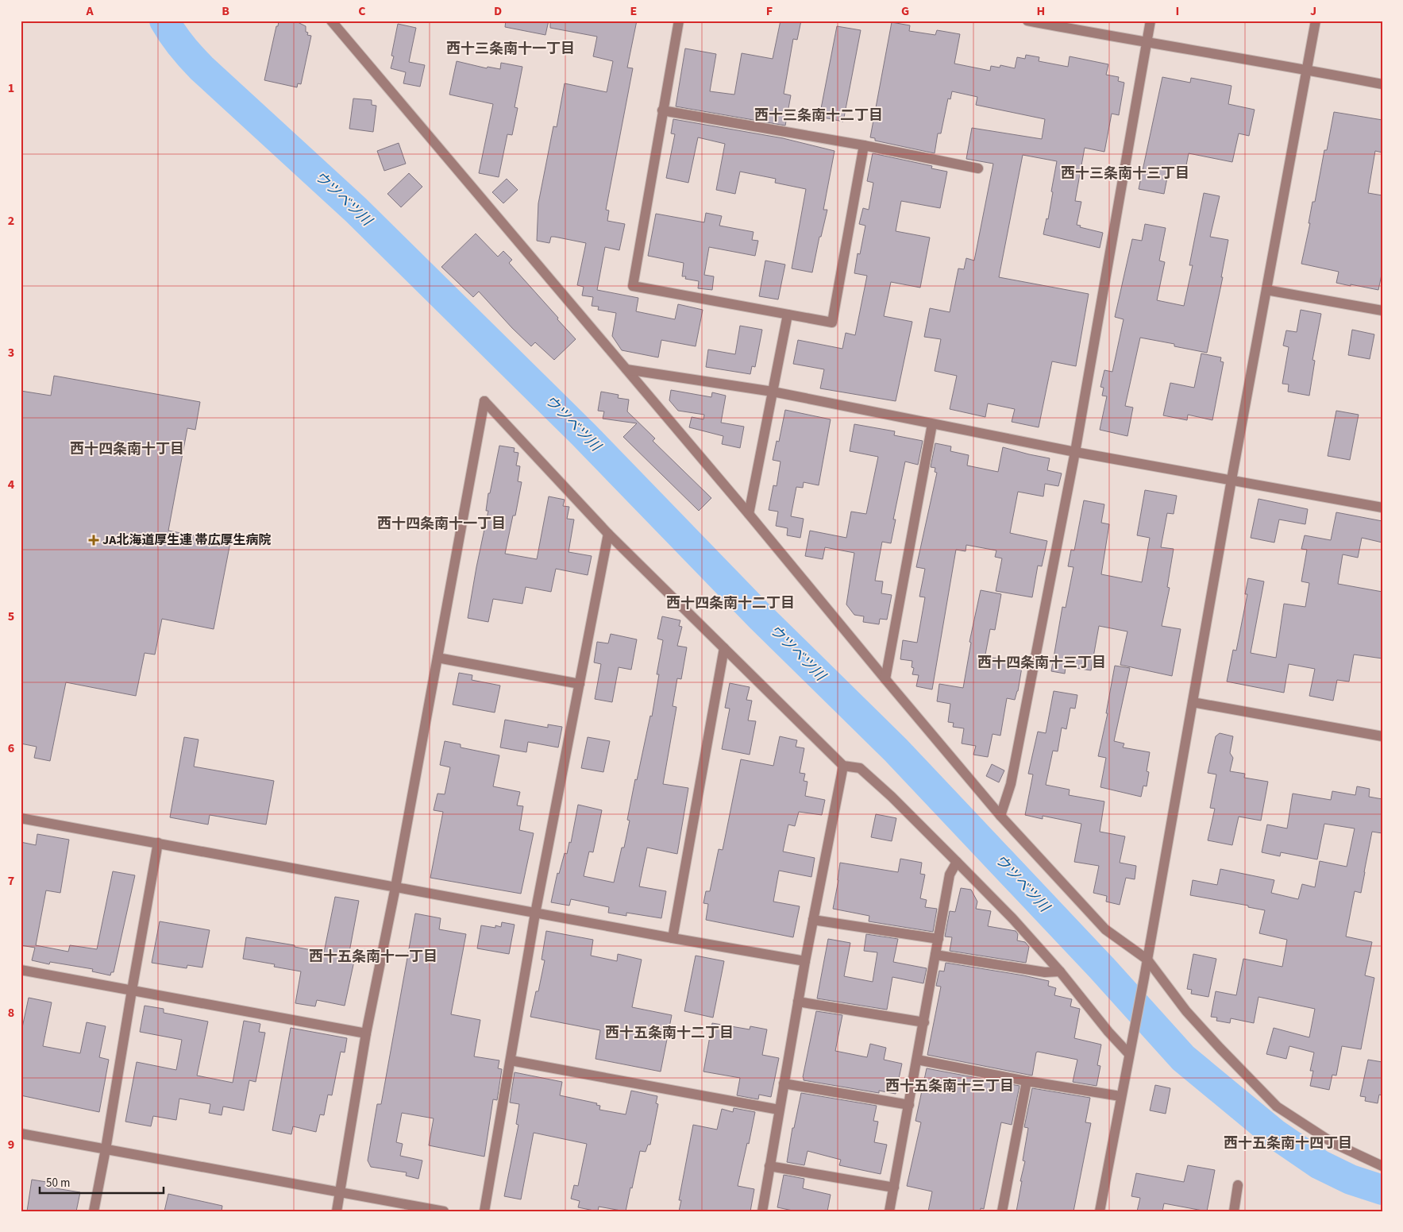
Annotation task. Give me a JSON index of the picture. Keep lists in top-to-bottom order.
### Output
{
  "districts": [
    "西十三条南十一丁目",
    "西十三条南十二丁目",
    "西十三条南十三丁目",
    "西十四条南十丁目",
    "西十四条南十一丁目",
    "西十四条南十二丁目",
    "西十四条南十三丁目",
    "西十五条南十一丁目",
    "西十五条南十二丁目",
    "西十五条南十三丁目",
    "西十五条南十四丁目"
  ],
  "water": ["ウツベツ川"],
  "places": {
    "health": ["JA北海道厚生連 帯広厚生病院"]
  },
  "scale_bar": "50 m",
  "grid": {
    "columns": [
      "A",
      "B",
      "C",
      "D",
      "E",
      "F",
      "G",
      "H",
      "I",
      "J"
    ],
    "rows": [
      "1",
      "2",
      "3",
      "4",
      "5",
      "6",
      "7",
      "8",
      "9"
    ]
  }
}
